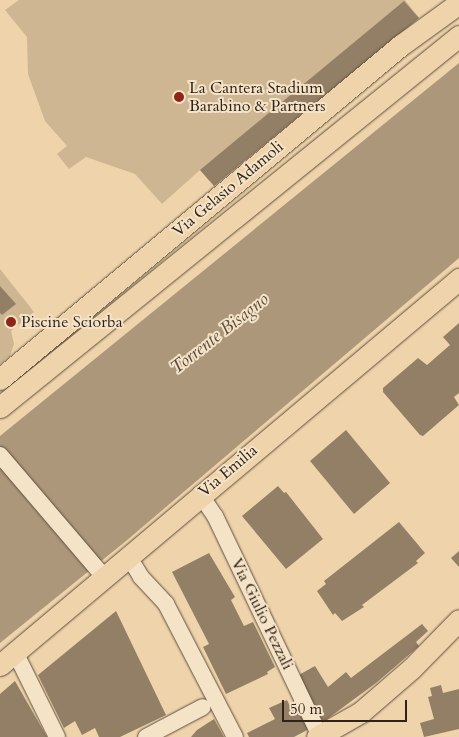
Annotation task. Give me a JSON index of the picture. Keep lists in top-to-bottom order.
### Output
{
  "streets": {
    "main road": ["Via Gelasio Adamoli", "Via Emilia"],
    "street": ["Via Giulio Pezzali"]
  },
  "crossings": [
    ["Via Emilia", "Via Giulio Pezzali"]
  ],
  "water": ["Torrente Bisagno"],
  "places": ["La Cantera Stadium Barabino & Partners", "Piscine Sciorba"],
  "scale_bar": "50 m"
}
